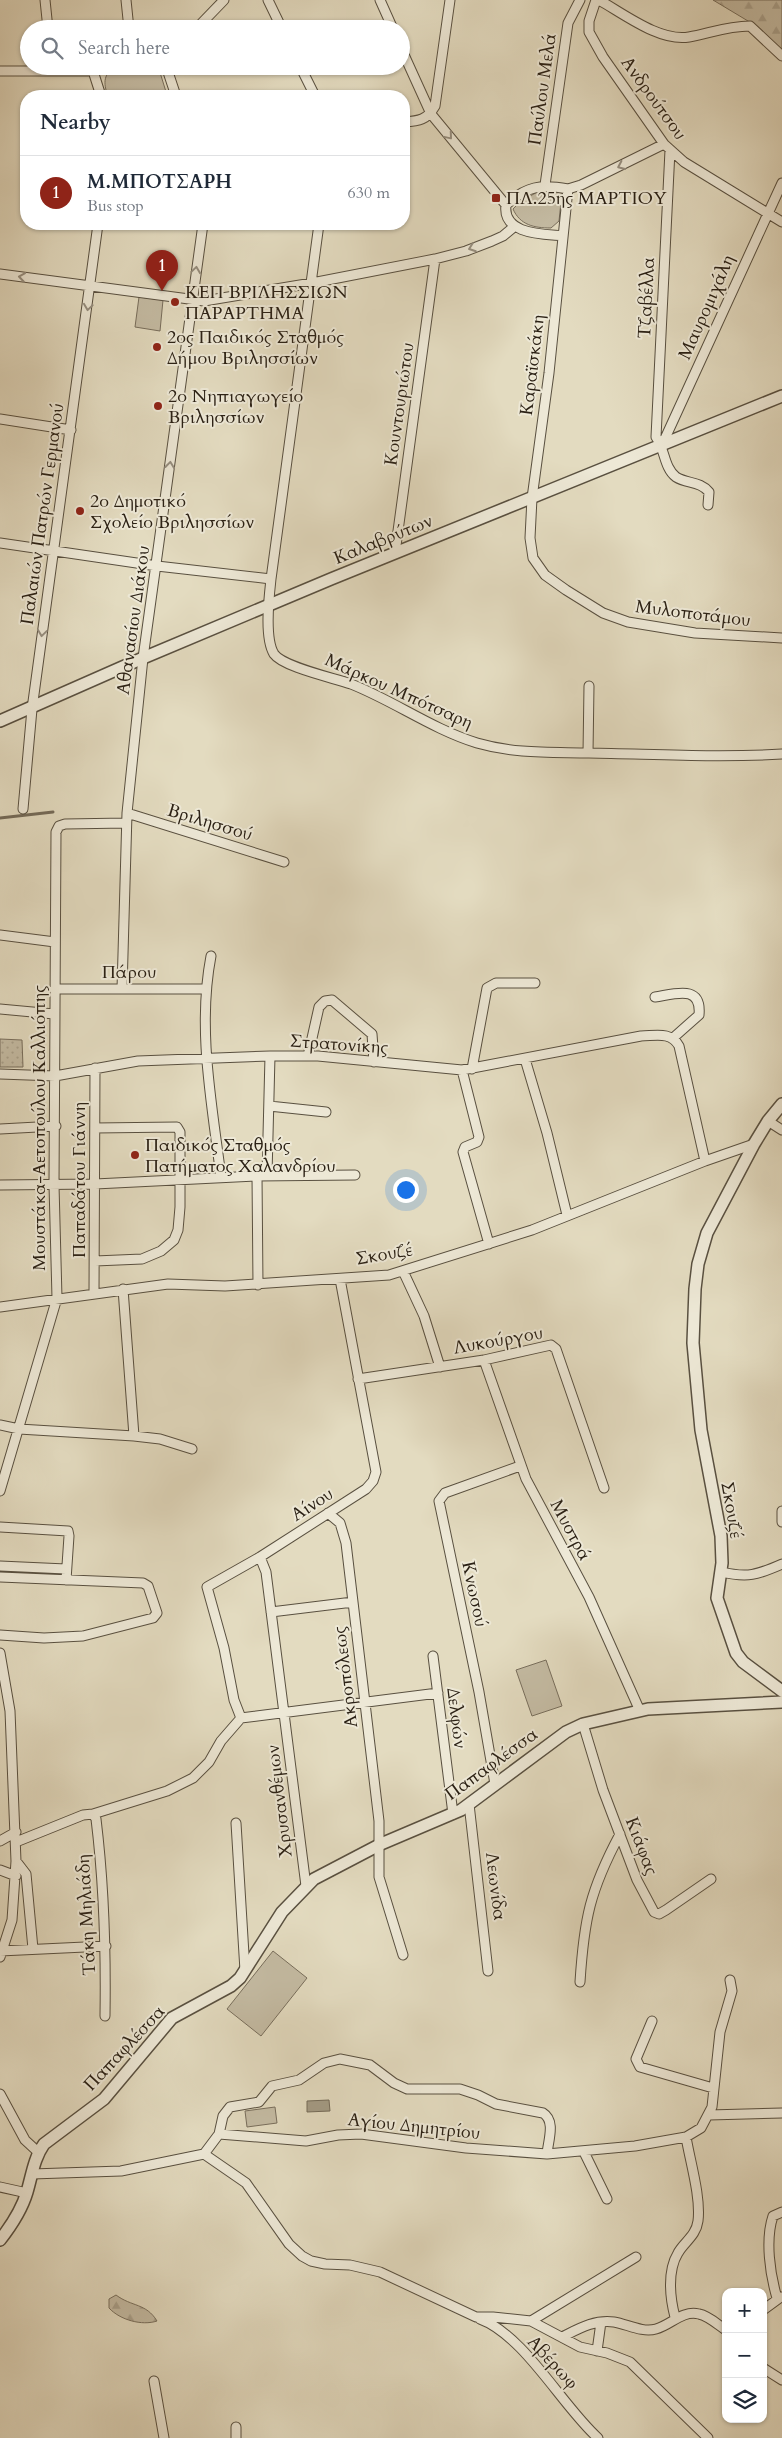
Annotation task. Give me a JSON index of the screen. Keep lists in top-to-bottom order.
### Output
{
  "streets": {
    "street": [
      "Παύλου Μελά",
      "Ανδρούτσου",
      "Τζαβέλλα",
      "Μαυρομιχάλη",
      "Καραϊσκάκη",
      "Κουντουριώτου",
      "Παλαιών Πατρών Γερμανού",
      "Καλαβρύτων",
      "Μυλοποτάμου",
      "Αθανασίου Διάκου",
      "Μάρκου Μπότσαρη",
      "Βριλησσού",
      "Πάρου",
      "Στρατονίκης",
      "Μουστάκα-Αετοπούλου Καλλιόπης",
      "Παπαδάτου Γιάννη",
      "Σκουζέ",
      "Λυκούργου",
      "Αίνου",
      "Μυστρά",
      "Κνωσού",
      "Ακροπόλεως",
      "Δελφών",
      "Παπαφλέσσα",
      "Χρυσανθέμων",
      "Κιάφας",
      "Λεωνίδα",
      "Τάκη Μηλιάδη",
      "Αγίου Δημητρίου",
      "Αβέρωφ"
    ]
  },
  "crossings": [
    ["Ανδρούτσου", "Τζαβέλλα"],
    ["Ανδρούτσου", "Μαυρομιχάλη"],
    ["Τζαβέλλα", "Μαυρομιχάλη"],
    ["Τζαβέλλα", "Καλαβρύτων"],
    ["Μαυρομιχάλη", "Καλαβρύτων"],
    ["Καραϊσκάκη", "Καλαβρύτων"],
    ["Καραϊσκάκη", "Μυλοποτάμου"],
    ["Κουντουριώτου", "Καλαβρύτων"],
    ["Παλαιών Πατρών Γερμανού", "Καλαβρύτων"],
    ["Καλαβρύτων", "Μυλοποτάμου"],
    ["Καλαβρύτων", "Αθανασίου Διάκου"],
    ["Καλαβρύτων", "Μάρκου Μπότσαρη"],
    ["Αθανασίου Διάκου", "Βριλησσού"],
    ["Αθανασίου Διάκου", "Πάρου"],
    ["Αθανασίου Διάκου", "Μουστάκα-Αετοπούλου Καλλιόπης"],
    ["Πάρου", "Μουστάκα-Αετοπούλου Καλλιόπης"],
    ["Στρατονίκης", "Μουστάκα-Αετοπούλου Καλλιόπης"],
    ["Στρατονίκης", "Παπαδάτου Γιάννη"],
    ["Μουστάκα-Αετοπούλου Καλλιόπης", "Σκουζέ"],
    ["Παπαδάτου Γιάννη", "Σκουζέ"],
    ["Σκουζέ", "Αίνου"],
    ["Λυκούργου", "Αίνου"],
    ["Λυκούργου", "Μυστρά"],
    ["Αίνου", "Ακροπόλεως"],
    ["Αίνου", "Χρυσανθέμων"],
    ["Μυστρά", "Κνωσού"],
    ["Μυστρά", "Παπαφλέσσα"],
    ["Κνωσού", "Παπαφλέσσα"],
    ["Ακροπόλεως", "Παπαφλέσσα"],
    ["Δελφών", "Παπαφλέσσα"],
    ["Παπαφλέσσα", "Χρυσανθέμων"],
    ["Παπαφλέσσα", "Κιάφας"],
    ["Παπαφλέσσα", "Λεωνίδα"],
    ["Αγίου Δημητρίου", "Αβέρωφ"]
  ],
  "one_way": ["Παλαιών Πατρών Γερμανού", "Αθανασίου Διάκου"],
  "places": {
    "transit": ["ΠΛ.25ης ΜΑΡΤΙΟΥ"],
    "other": [
      "ΚΕΠ ΒΡΙΛΗΣΣΙΩΝ ΠΑΡΑΡΤΗΜΑ",
      "2ος Παιδικός Σταθμός Δήμου Βριλησσίων",
      "2ο Νηπιαγωγείο Βριλησσίων",
      "2ο Δημοτικό Σχολείο Βριλησσίων",
      "Παιδικός Σταθμός Πατήματος Χαλανδρίου"
    ]
  },
  "page": {
    "search": "Search here",
    "heading": "Nearby",
    "list": [
      {
        "mark": "1",
        "name": "Μ.ΜΠΟΤΣΑΡΗ",
        "note": "Bus stop",
        "value": "630 m"
      }
    ],
    "pins": "1",
    "map_buttons": ["+", "−"]
  }
}
